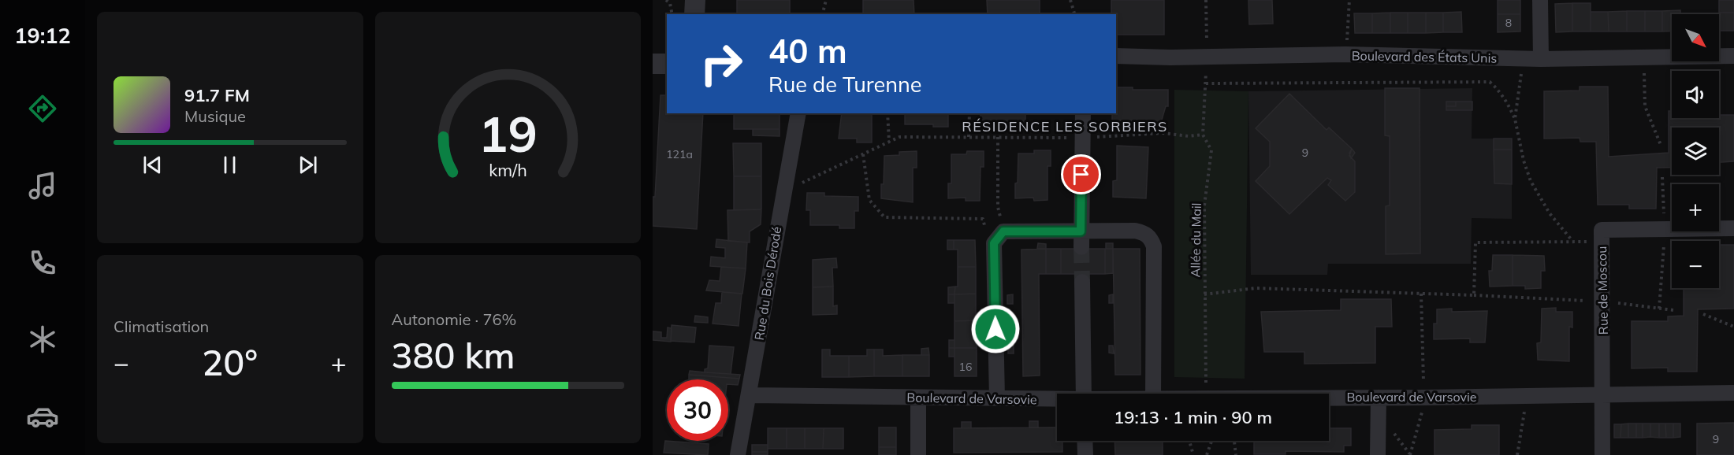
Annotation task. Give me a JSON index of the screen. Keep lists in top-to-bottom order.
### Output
{
  "streets": {
    "street": [
      "Boulevard des États Unis",
      "Rue du Bois Dérodé",
      "Rue de Moscou",
      "Boulevard de Varsovie"
    ],
    "path": ["Allée du Mail"]
  },
  "crossings": [
    ["Rue du Bois Dérodé", "Boulevard de Varsovie"],
    ["Rue de Moscou", "Boulevard de Varsovie"]
  ],
  "districts": ["RÉSIDENCE LES SORBIERS"],
  "house_numbers": [
    "8",
    "9",
    "121a",
    "16",
    "9"
  ],
  "north": "bottom right",
  "page": {
    "tabs": "19:12",
    "map_buttons": ["+", "−"],
    "turn": ["40 m", "Rue de Turenne"],
    "song": ["91.7 FM", "Musique"],
    "tile": [
      "Climatisation",
      ["Autonomie · 76%", "380 km"]
    ],
    "heat": ["−", "20°", "+"],
    "limit": "30",
    "trip": "19:13 · 1 min · 90 m",
    "gauge": ["19", "km/h"]
  }
}
